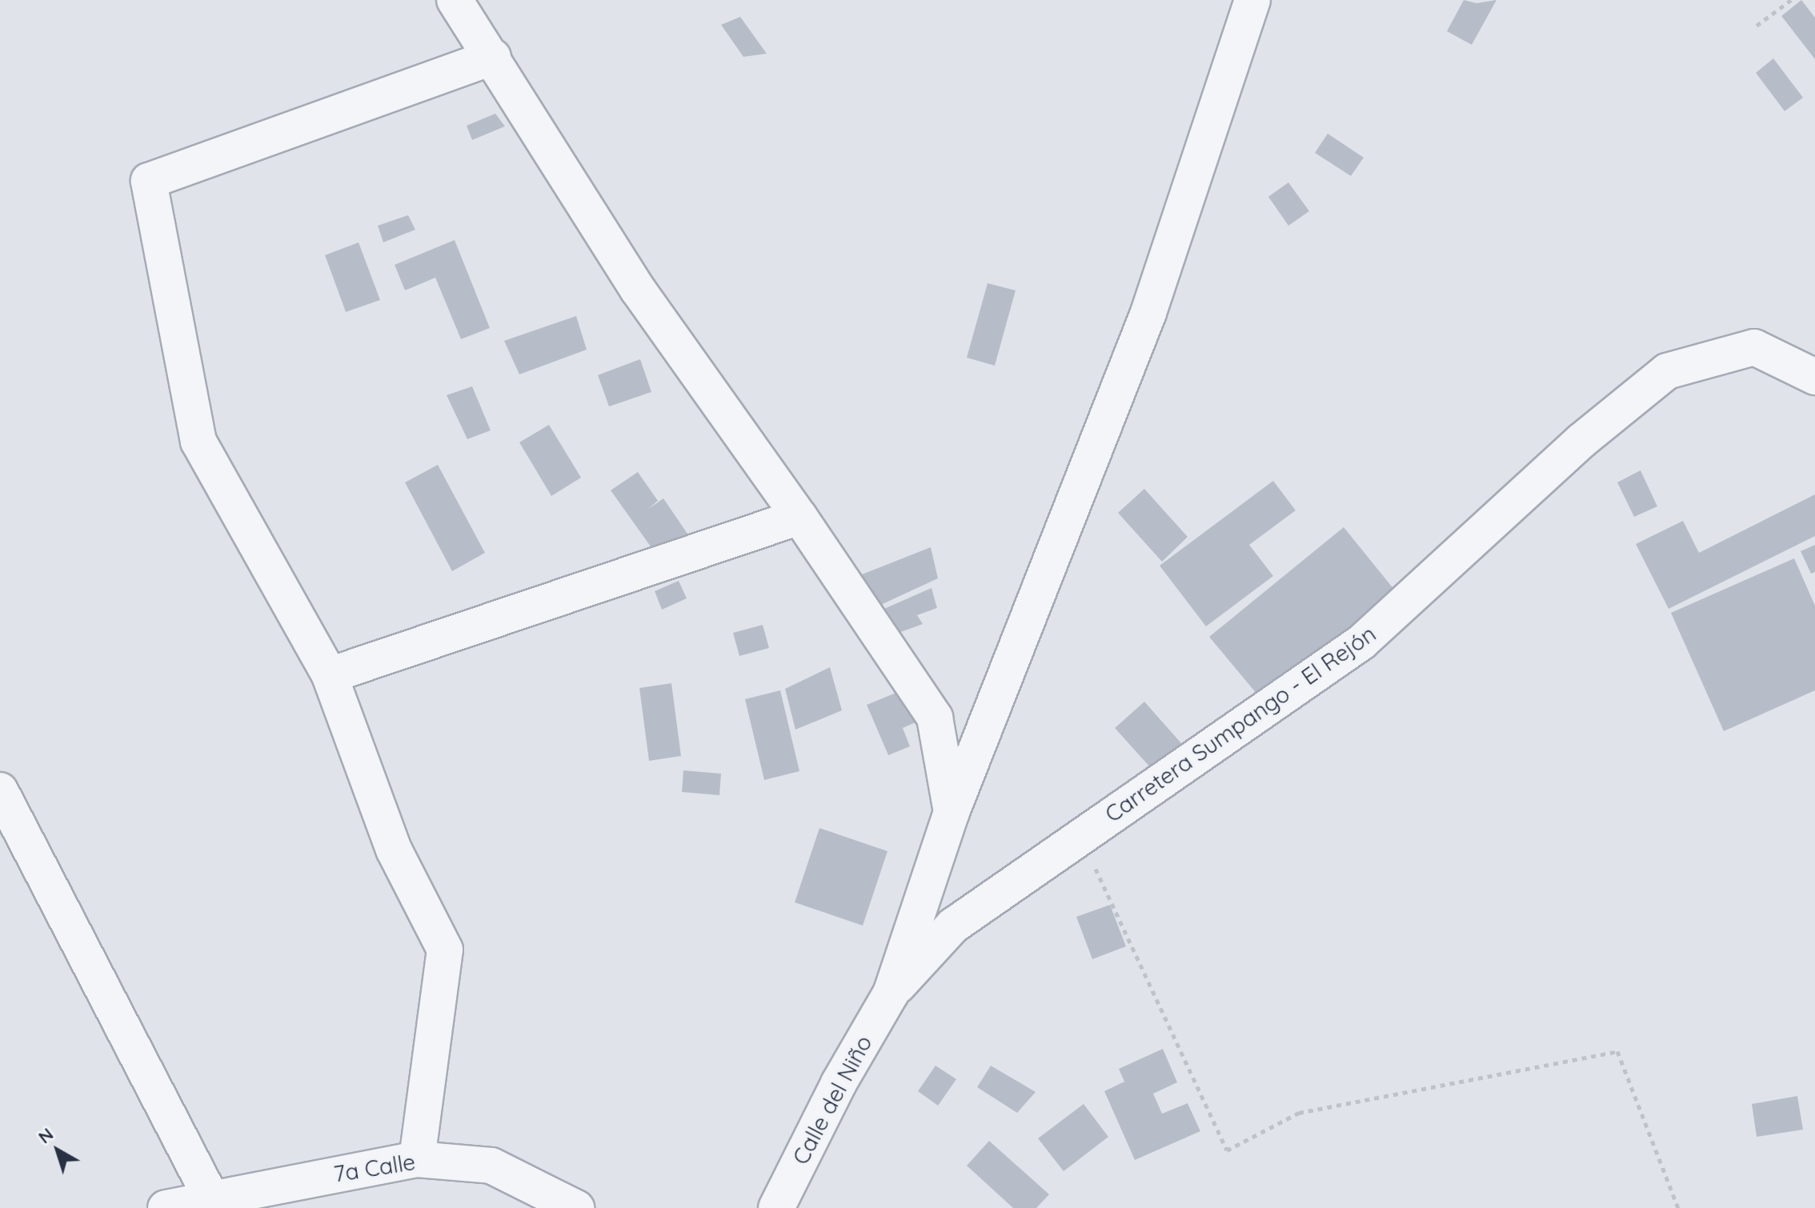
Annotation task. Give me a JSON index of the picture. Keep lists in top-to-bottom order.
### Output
{
  "streets": {
    "street": ["Carretera Sumpango - El Rejón", "Calle del Niño", "7a Calle"]
  },
  "crossings": [
    ["Carretera Sumpango - El Rejón", "Calle del Niño"]
  ],
  "north": "top left"
}
